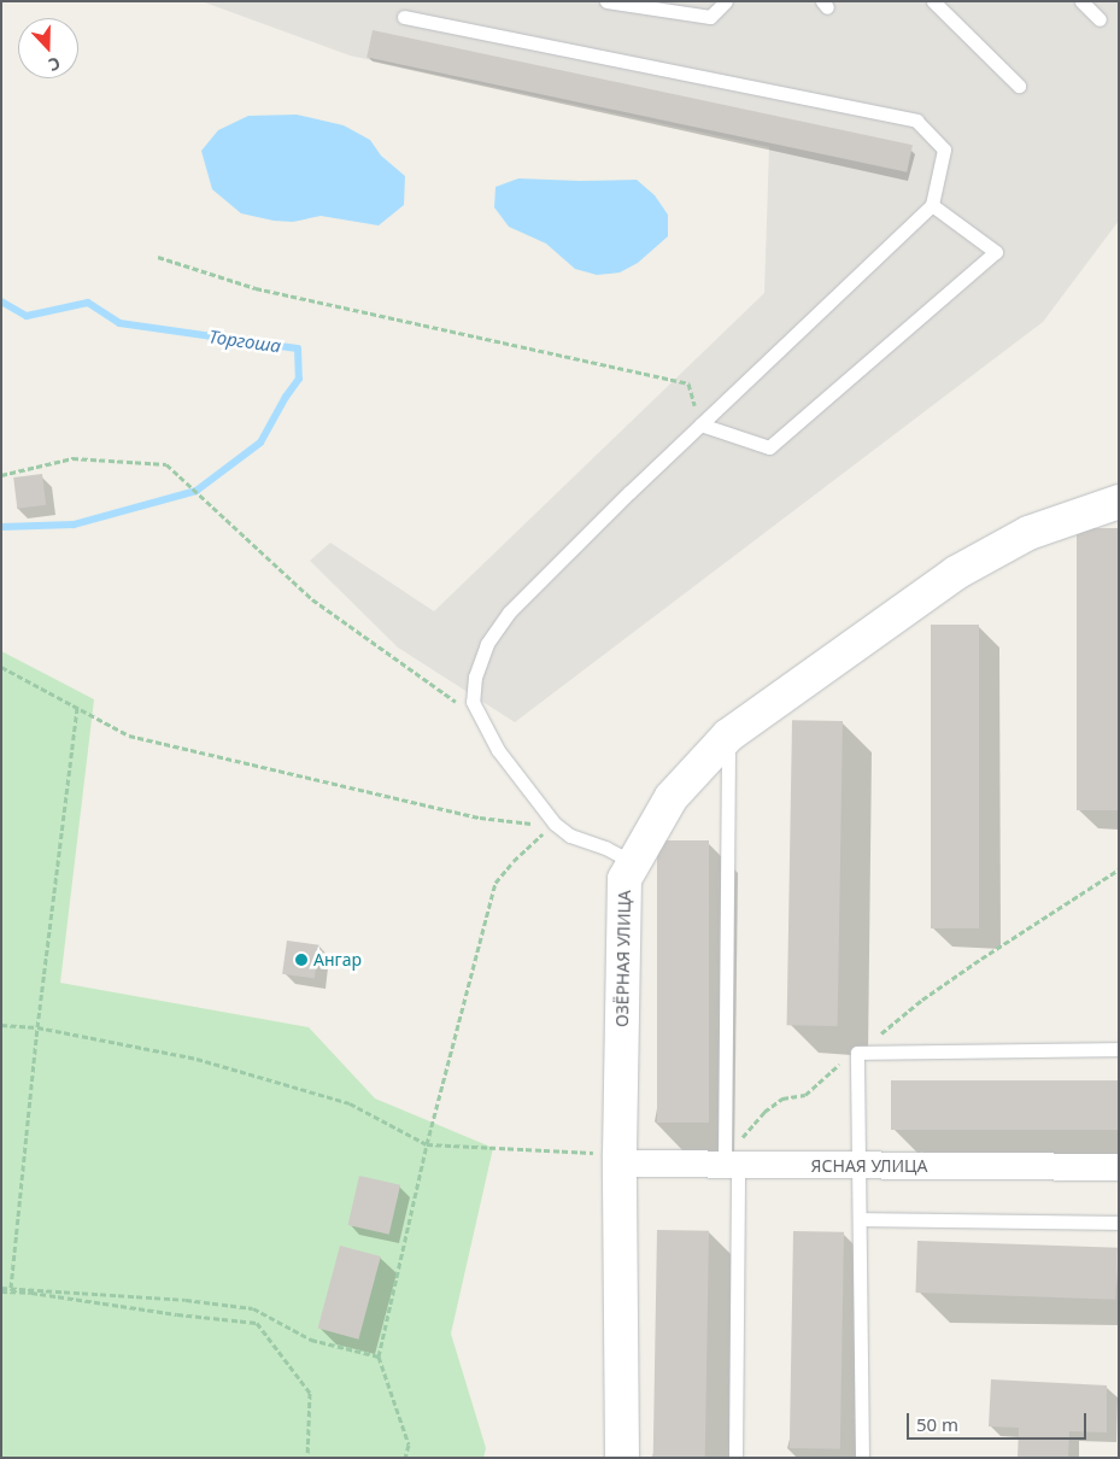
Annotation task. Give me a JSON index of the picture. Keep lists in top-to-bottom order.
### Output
{
  "streets": {
    "street": ["ОЗЁРНАЯ УЛИЦА", "ЯСНАЯ УЛИЦА"]
  },
  "crossings": [
    ["ОЗЁРНАЯ УЛИЦА", "ЯСНАЯ УЛИЦА"]
  ],
  "water": ["Торгоша"],
  "places": ["Ангар"],
  "scale_bar": "50 m",
  "north": "bottom"
}
